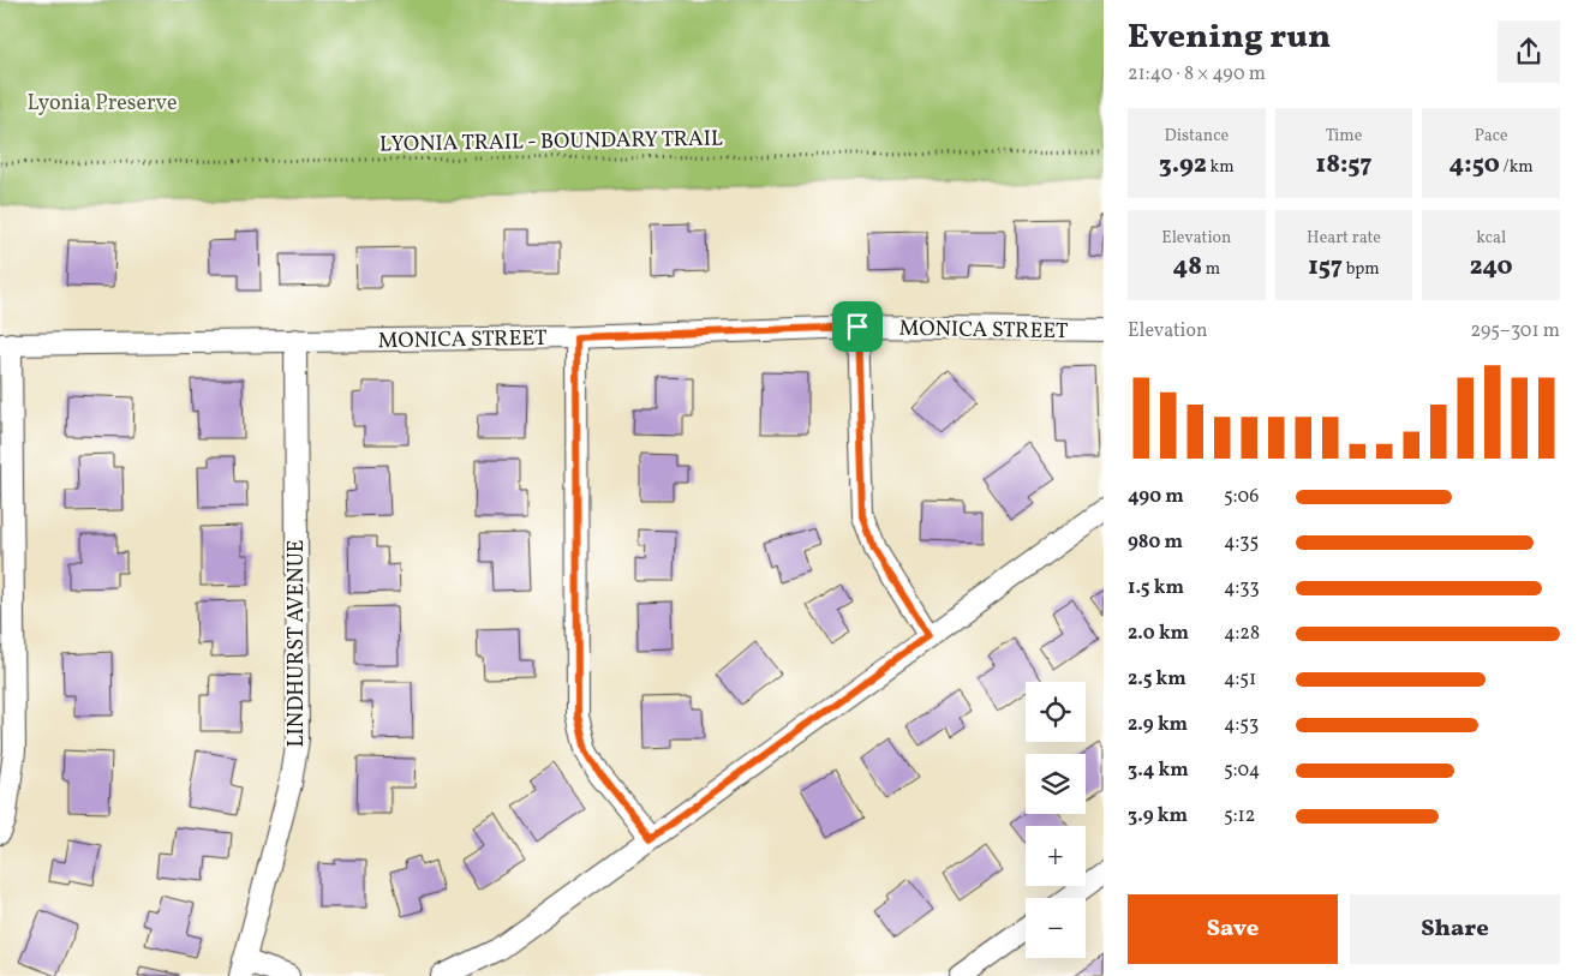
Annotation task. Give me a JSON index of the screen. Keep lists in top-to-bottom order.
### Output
{
  "streets": {
    "street": ["MONICA STREET", "LINDHURST AVENUE"],
    "path": ["LYONIA TRAIL - BOUNDARY TRAIL"]
  },
  "crossings": [
    ["MONICA STREET", "LINDHURST AVENUE"]
  ],
  "parks": ["Lyonia Preserve"],
  "page": {
    "heading": ["Evening run", "21:40 · 8 × 490 m"],
    "stats": [
      ["Distance", "3.92 km"],
      ["Time", "18:57"],
      ["Pace", "4:50 /km"],
      ["Elevation", "48 m"],
      ["Heart rate", "157 bpm"],
      ["kcal", "240"]
    ],
    "chart": ["Elevation", "295–301 m"],
    "list": [
      {
        "name": "490 m",
        "note": "5:06"
      },
      {
        "name": "980 m",
        "note": "4:35"
      },
      {
        "name": "1.5 km",
        "note": "4:33"
      },
      {
        "name": "2.0 km",
        "note": "4:28"
      },
      {
        "name": "2.5 km",
        "note": "4:51"
      },
      {
        "name": "2.9 km",
        "note": "4:53"
      },
      {
        "name": "3.4 km",
        "note": "5:04"
      },
      {
        "name": "3.9 km",
        "note": "5:12"
      }
    ],
    "map_buttons": ["+", "−"],
    "buttons": ["Save", "Share"]
  }
}
